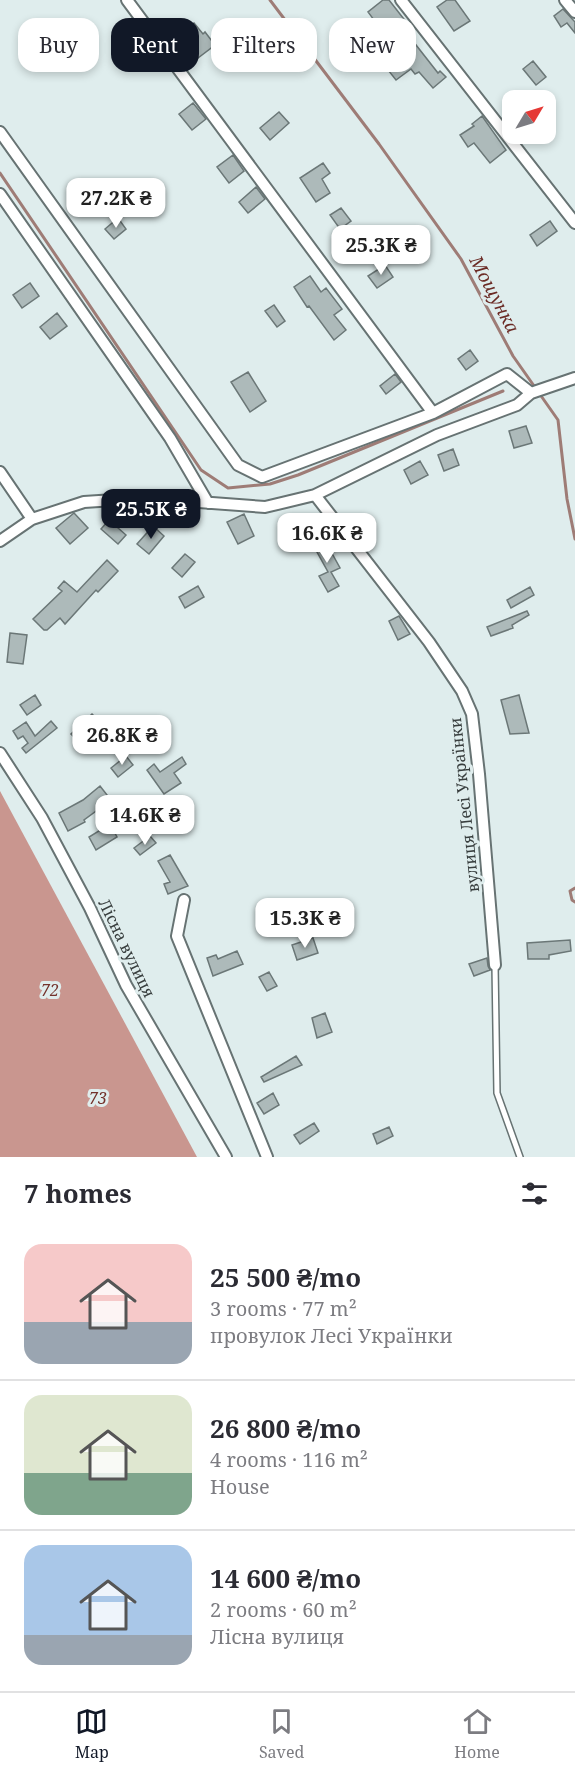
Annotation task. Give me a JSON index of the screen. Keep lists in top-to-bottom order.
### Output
{
  "streets": {
    "street": ["вулиця Лесі Українки", "Лісна вулиця"]
  },
  "water": ["Мощунка"],
  "parks": ["72", "73"],
  "north": "top right",
  "page": {
    "chip": [
      "Buy",
      "Rent",
      "Filters",
      "New"
    ],
    "price": [
      "27.2K ₴",
      "25.3K ₴",
      "25.5K ₴",
      "16.6K ₴",
      "26.8K ₴",
      "14.6K ₴",
      "15.3K ₴"
    ],
    "heading": "7 homes",
    "list": [
      {
        "name": "25 500 ₴/mo",
        "note": "3 rooms · 77 m² · провулок Лесі Українки"
      },
      {
        "name": "26 800 ₴/mo",
        "note": "4 rooms · 116 m² · House"
      },
      {
        "name": "14 600 ₴/mo",
        "note": "2 rooms · 60 m² · Лісна вулиця"
      }
    ],
    "tabs": ["Map", "Saved", "Home"]
  }
}
